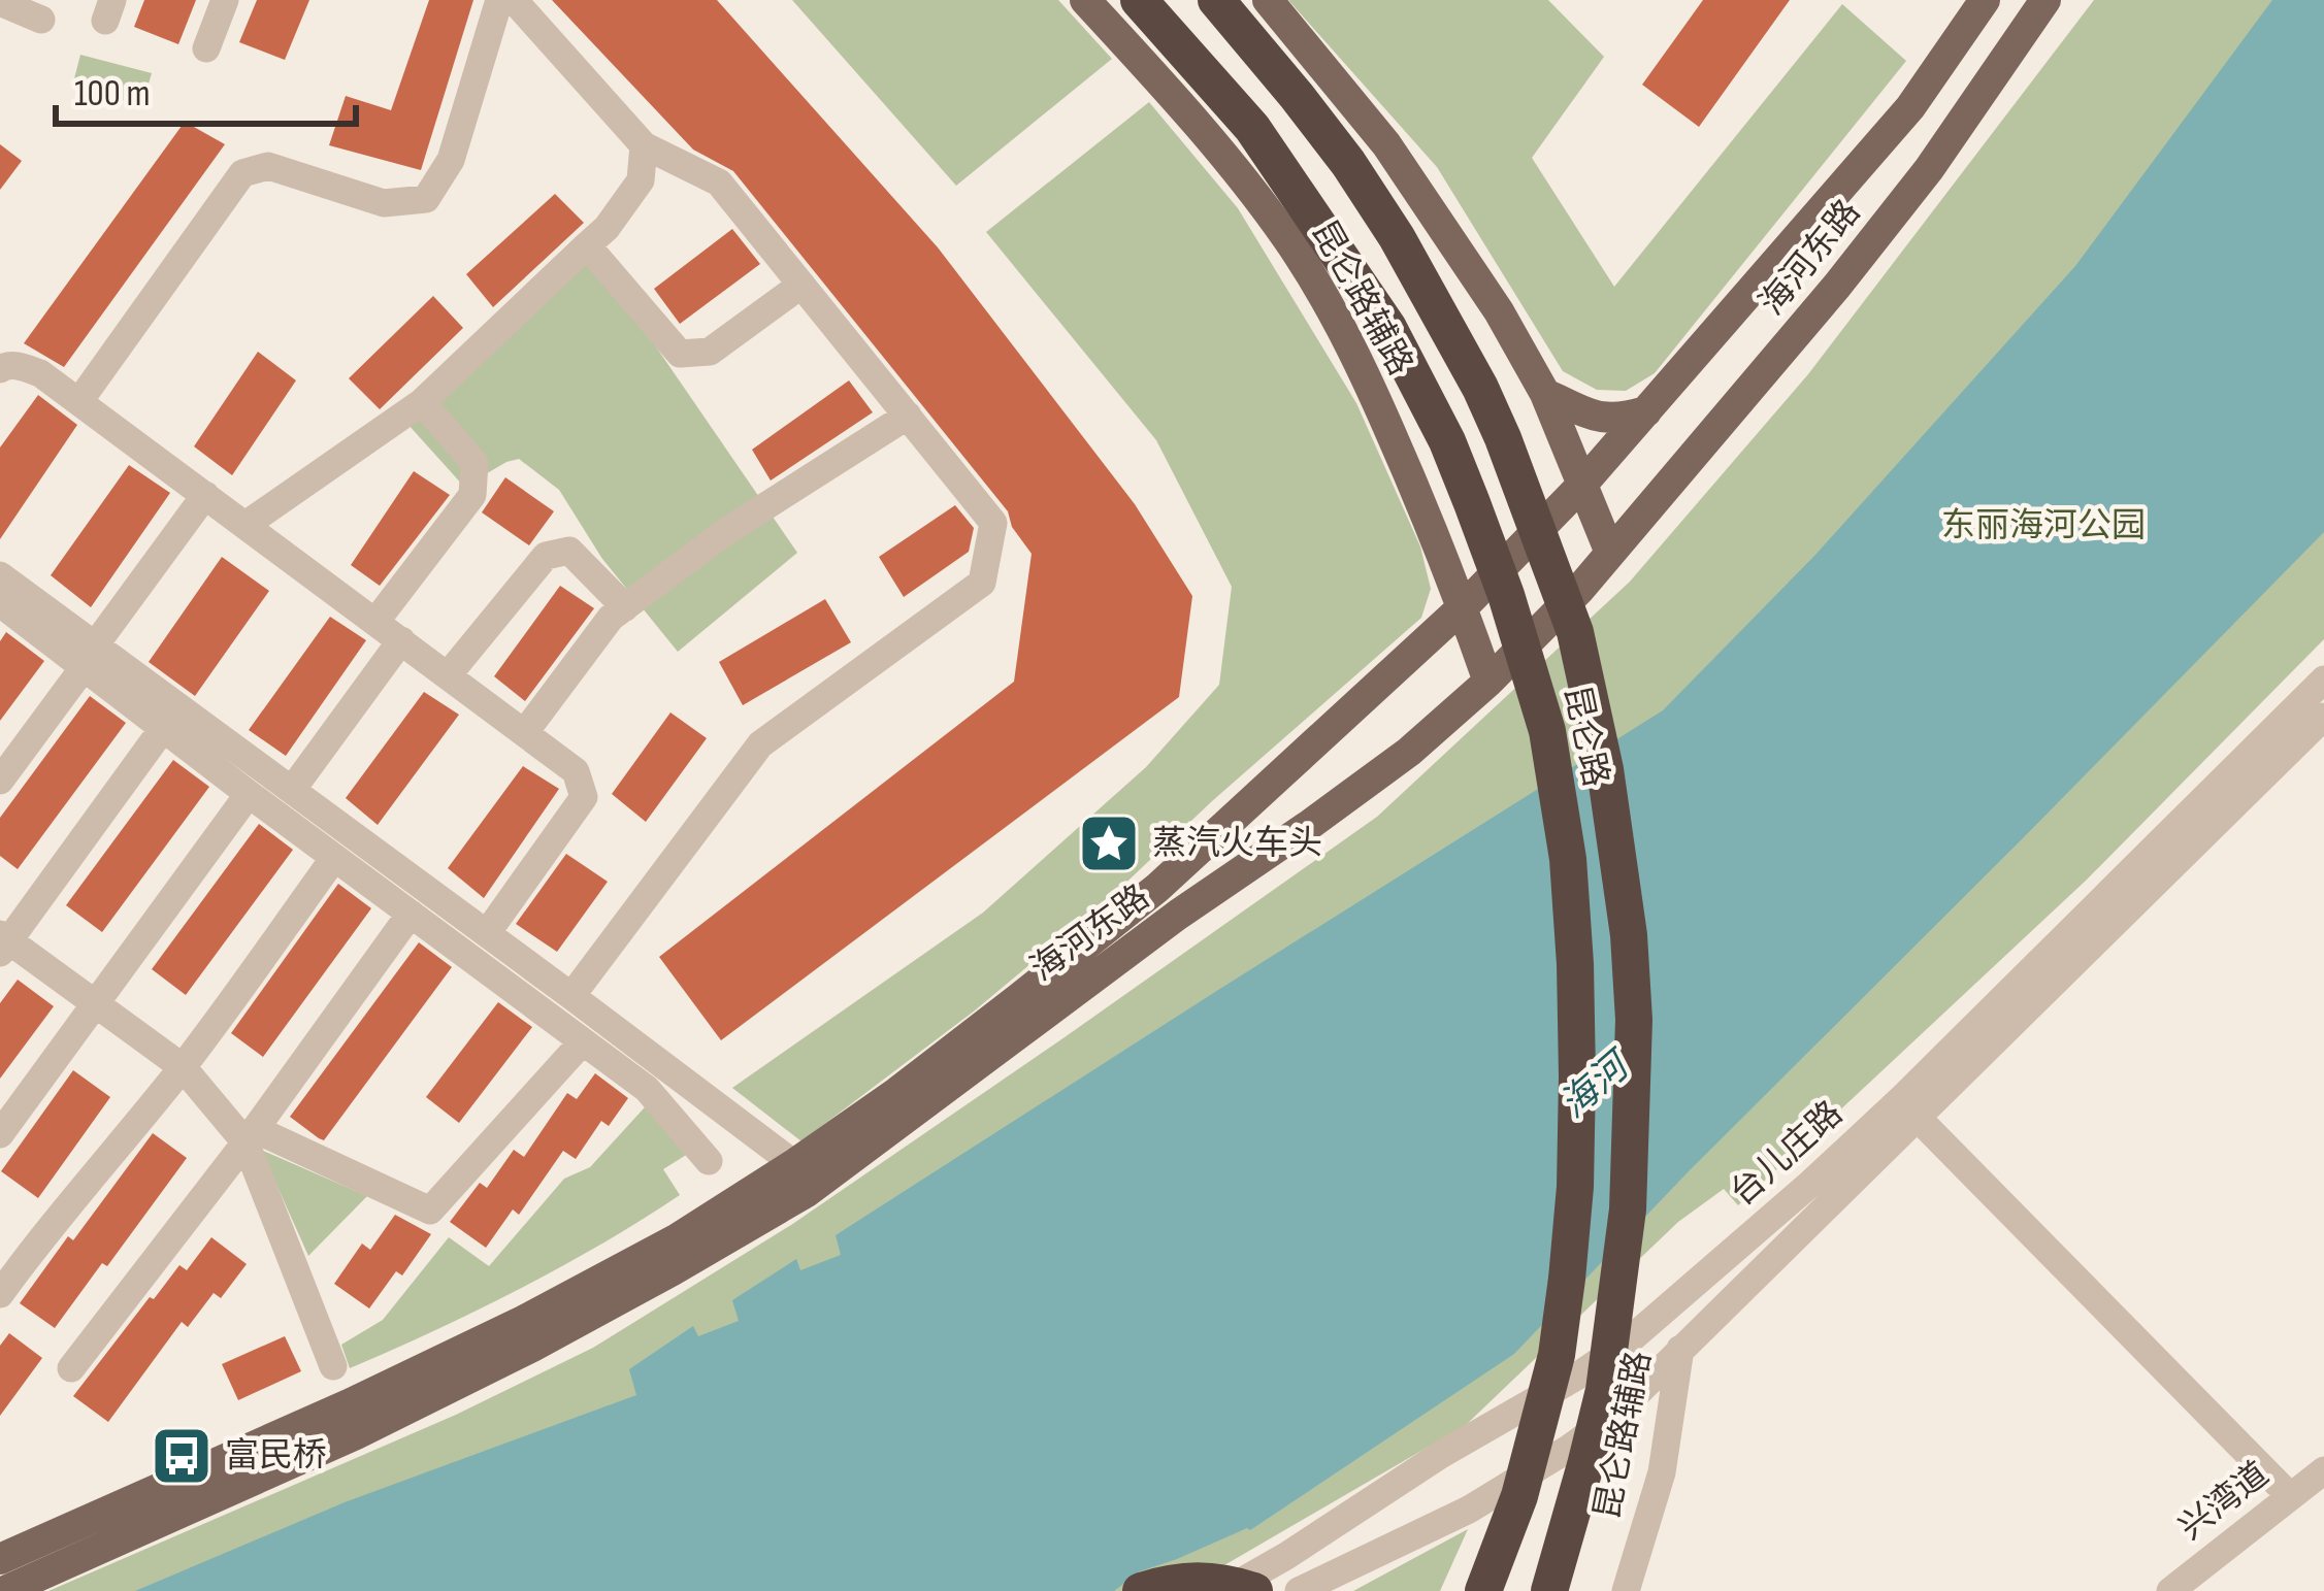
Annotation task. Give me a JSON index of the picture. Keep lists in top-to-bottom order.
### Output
{
  "streets": {
    "highway": ["昆仑路"],
    "main road": ["海河东路", "昆仑路辅路"],
    "street": ["台儿庄路", "兴湾道"]
  },
  "crossings": [
    ["海河东路", "昆仑路辅路"],
    ["昆仑路辅路", "台儿庄路"]
  ],
  "water": ["海河"],
  "parks": ["东丽海河公园"],
  "places": {
    "place": ["蒸汽火车头"],
    "bus stop": ["富民桥"]
  },
  "scale_bar": "100 m"
}
